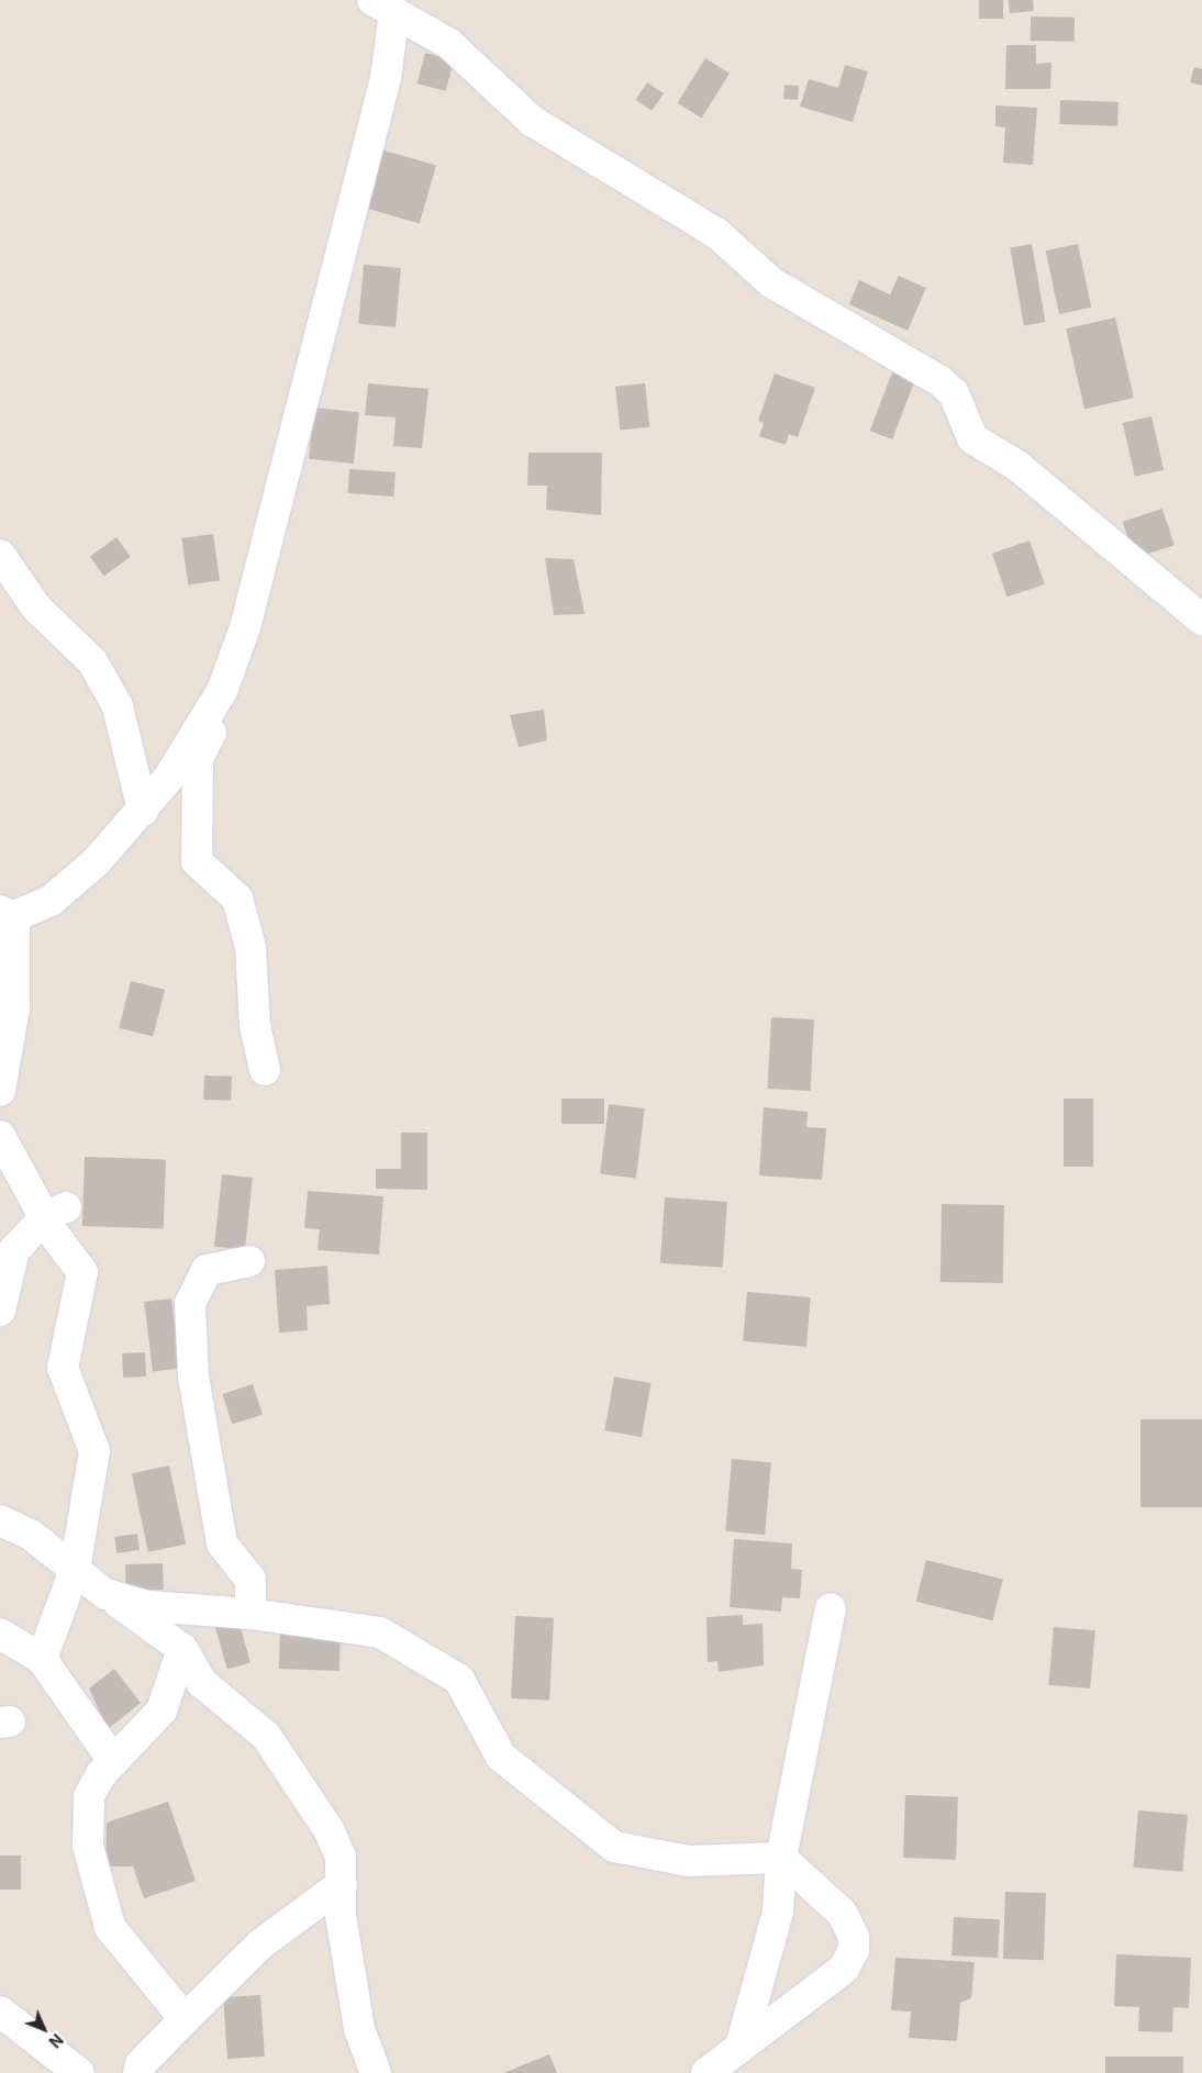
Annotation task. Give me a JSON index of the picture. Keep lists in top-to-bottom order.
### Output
{
  "north": "bottom right"
}
